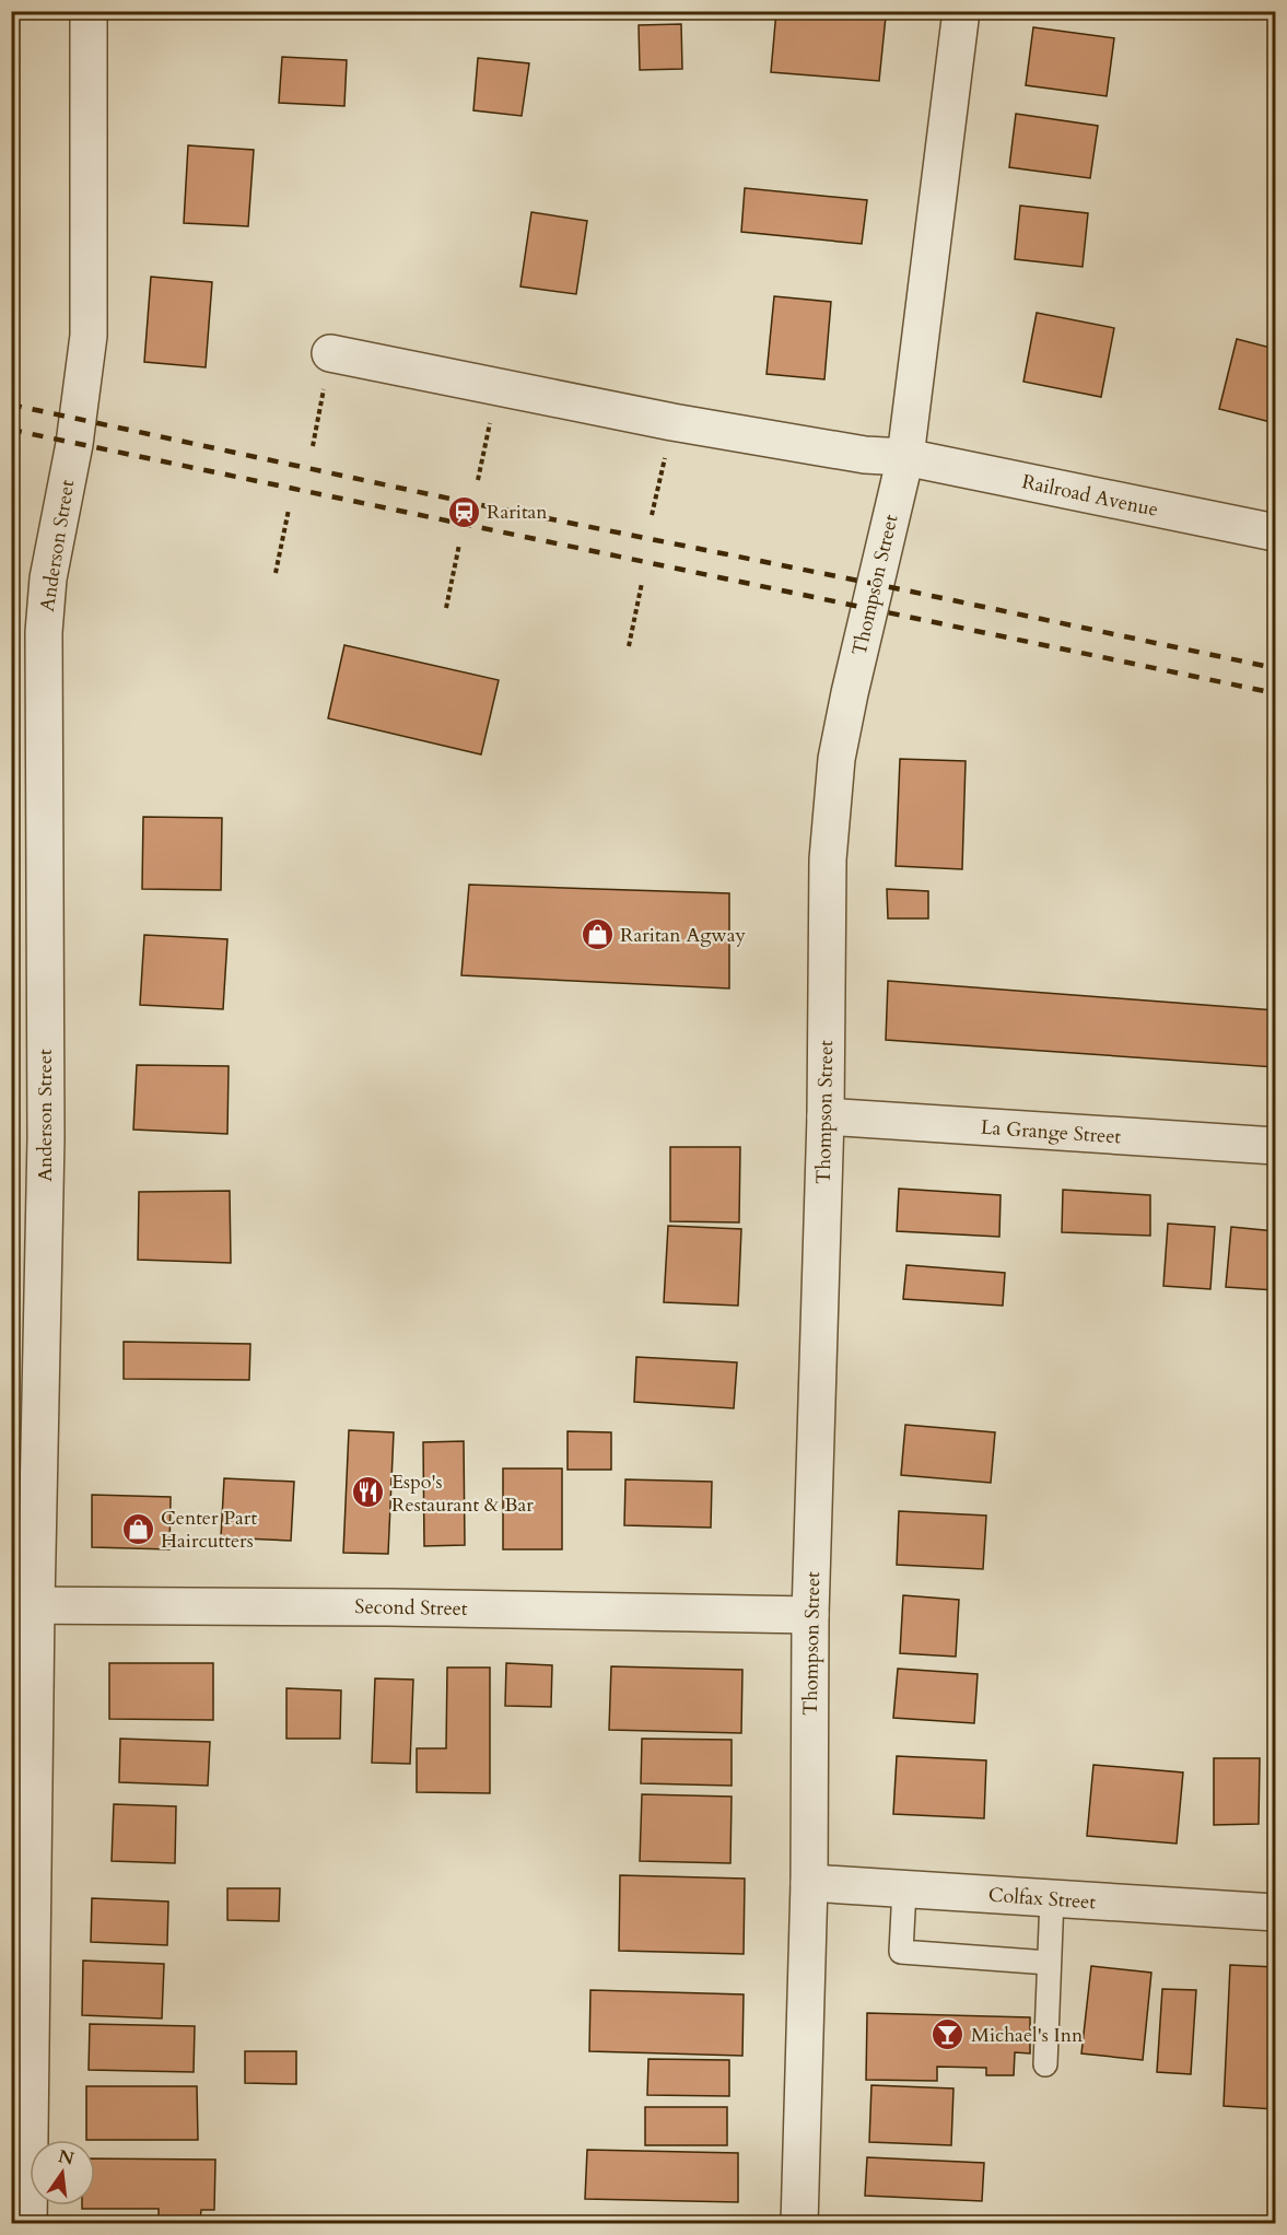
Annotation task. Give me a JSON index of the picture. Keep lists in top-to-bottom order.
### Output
{
  "streets": {
    "street": [
      "Railroad Avenue",
      "Anderson Street",
      "Thompson Street",
      "La Grange Street",
      "Second Street",
      "Colfax Street"
    ]
  },
  "crossings": [
    ["Railroad Avenue", "Thompson Street"],
    ["Anderson Street", "Second Street"],
    ["Thompson Street", "La Grange Street"],
    ["Thompson Street", "Second Street"],
    ["Thompson Street", "Colfax Street"]
  ],
  "places": {
    "station": ["Raritan"],
    "shop": ["Raritan Agway", "Center Part Haircutters"],
    "restaurant": ["Espo's Restaurant & Bar"],
    "bar": ["Michael's Inn"]
  },
  "north": "top"
}
